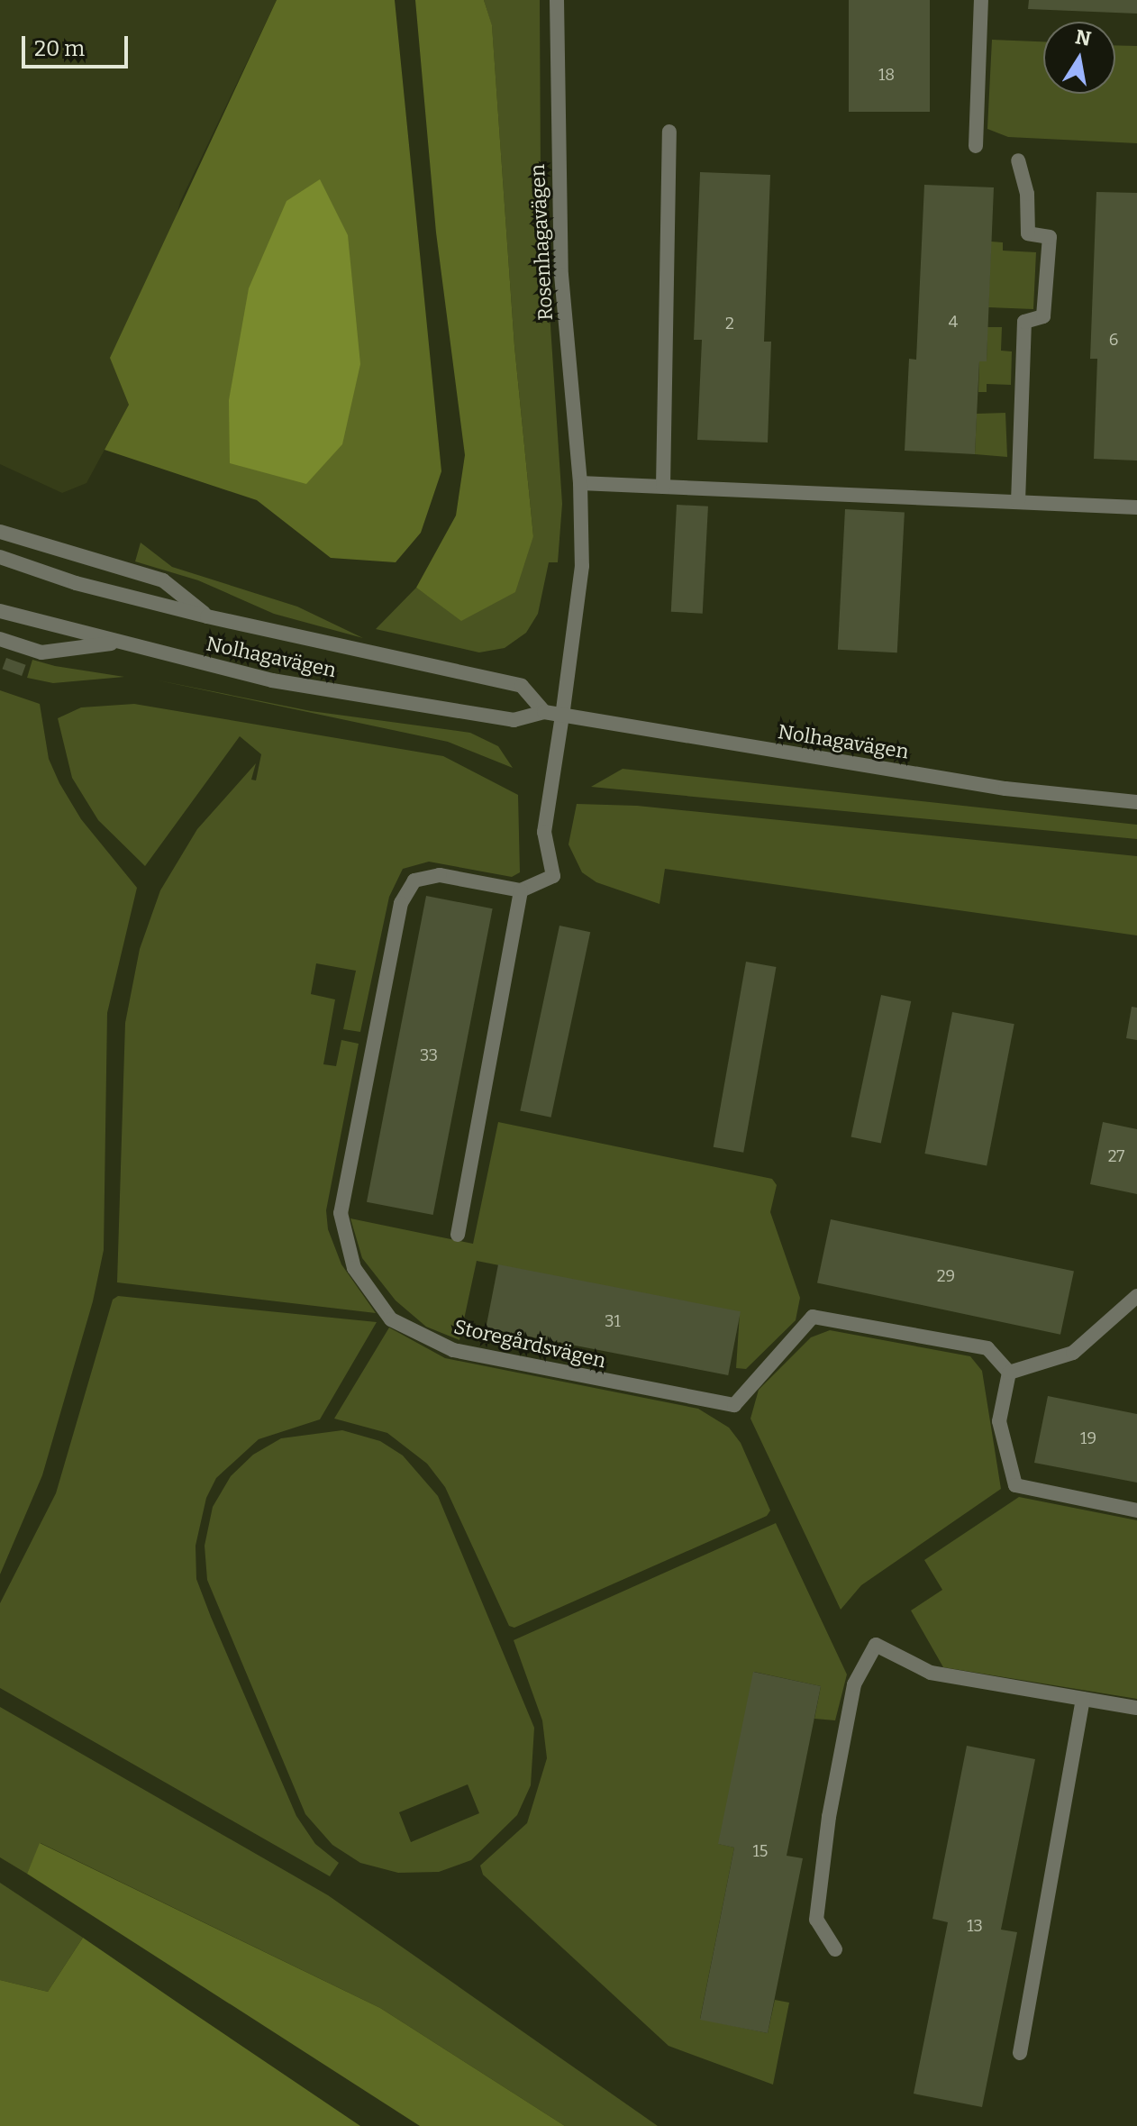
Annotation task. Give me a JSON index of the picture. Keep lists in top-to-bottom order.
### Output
{
  "streets": {
    "street": ["Rosenhagavägen", "Nolhagavägen", "Storegårdsvägen"]
  },
  "crossings": [
    ["Rosenhagavägen", "Nolhagavägen"]
  ],
  "house_numbers": [
    "18",
    "4",
    "2",
    "6",
    "33",
    "27",
    "29",
    "31",
    "19",
    "15",
    "13"
  ],
  "scale_bar": "20 m",
  "north": "top"
}
